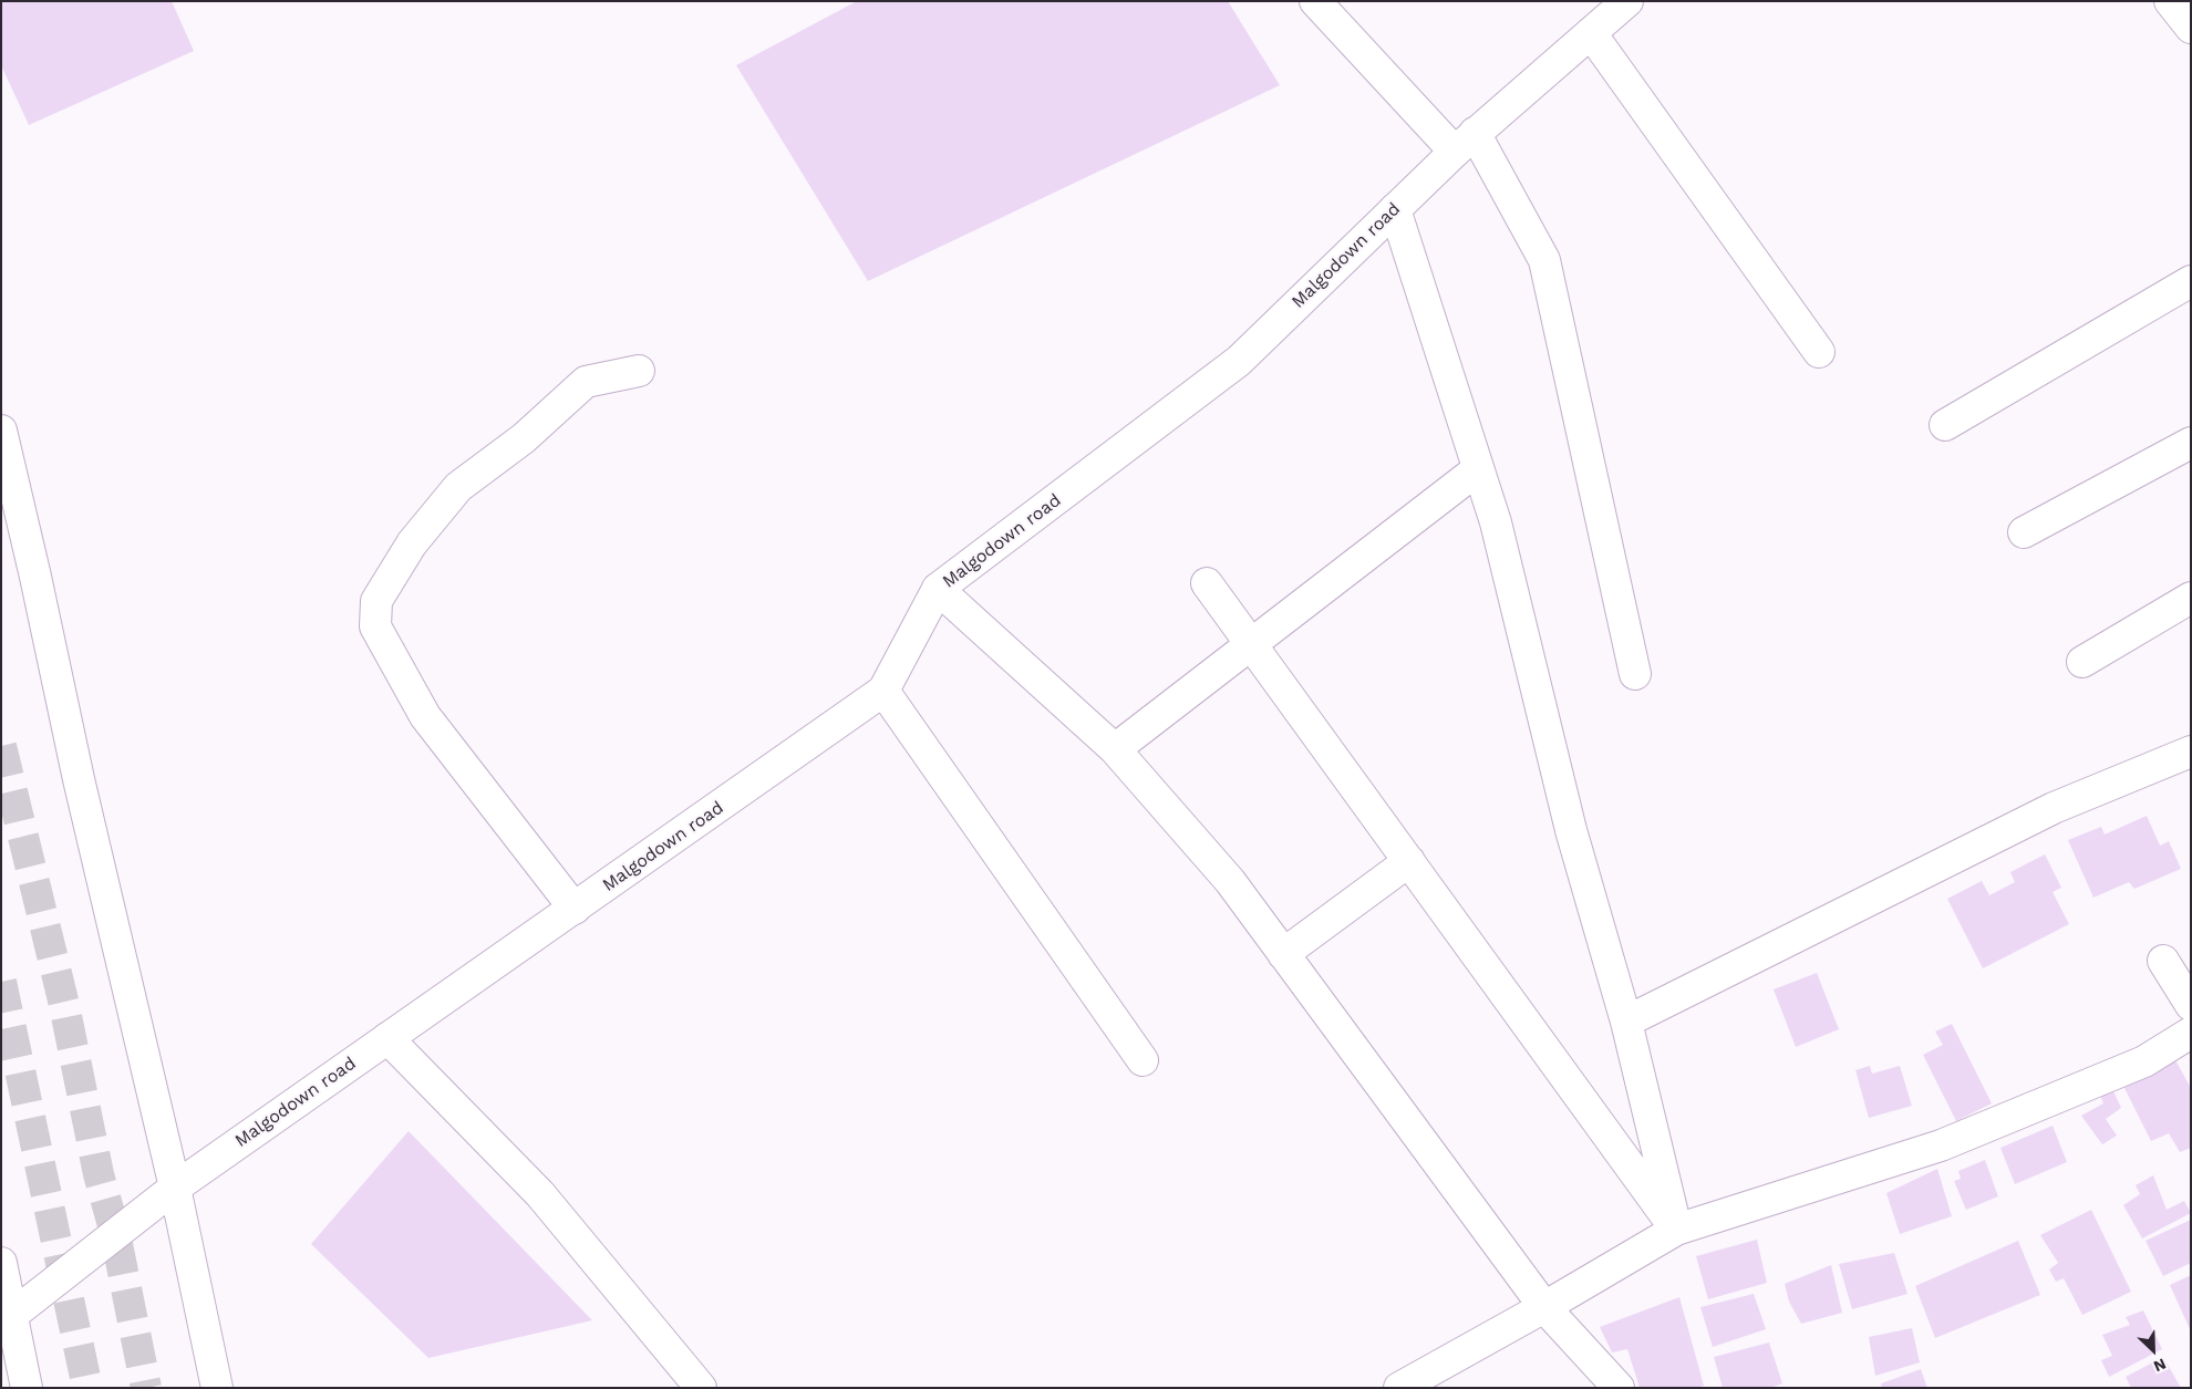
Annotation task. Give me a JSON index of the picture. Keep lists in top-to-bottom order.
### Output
{
  "streets": {
    "street": ["Malgodown road"]
  },
  "north": "bottom right"
}
